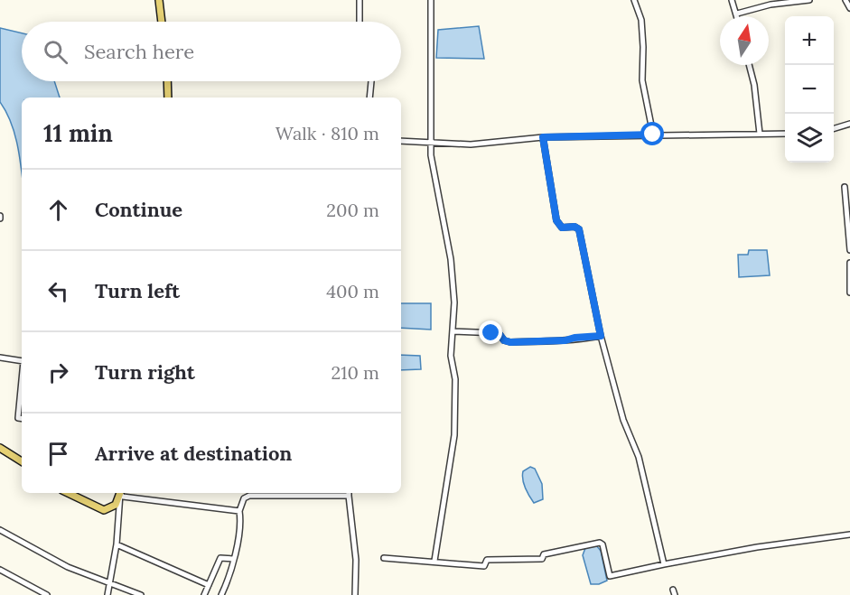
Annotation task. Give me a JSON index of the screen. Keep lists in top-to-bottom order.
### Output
{
  "north": "top",
  "page": {
    "map_buttons": ["+", "−"],
    "search": "Search here",
    "heading": ["11 min", "Walk · 810 m"],
    "list": [
      ["Continue", "200 m"],
      ["Turn left", "400 m"],
      ["Turn right", "210 m"],
      "Arrive at destination"
    ]
  }
}
